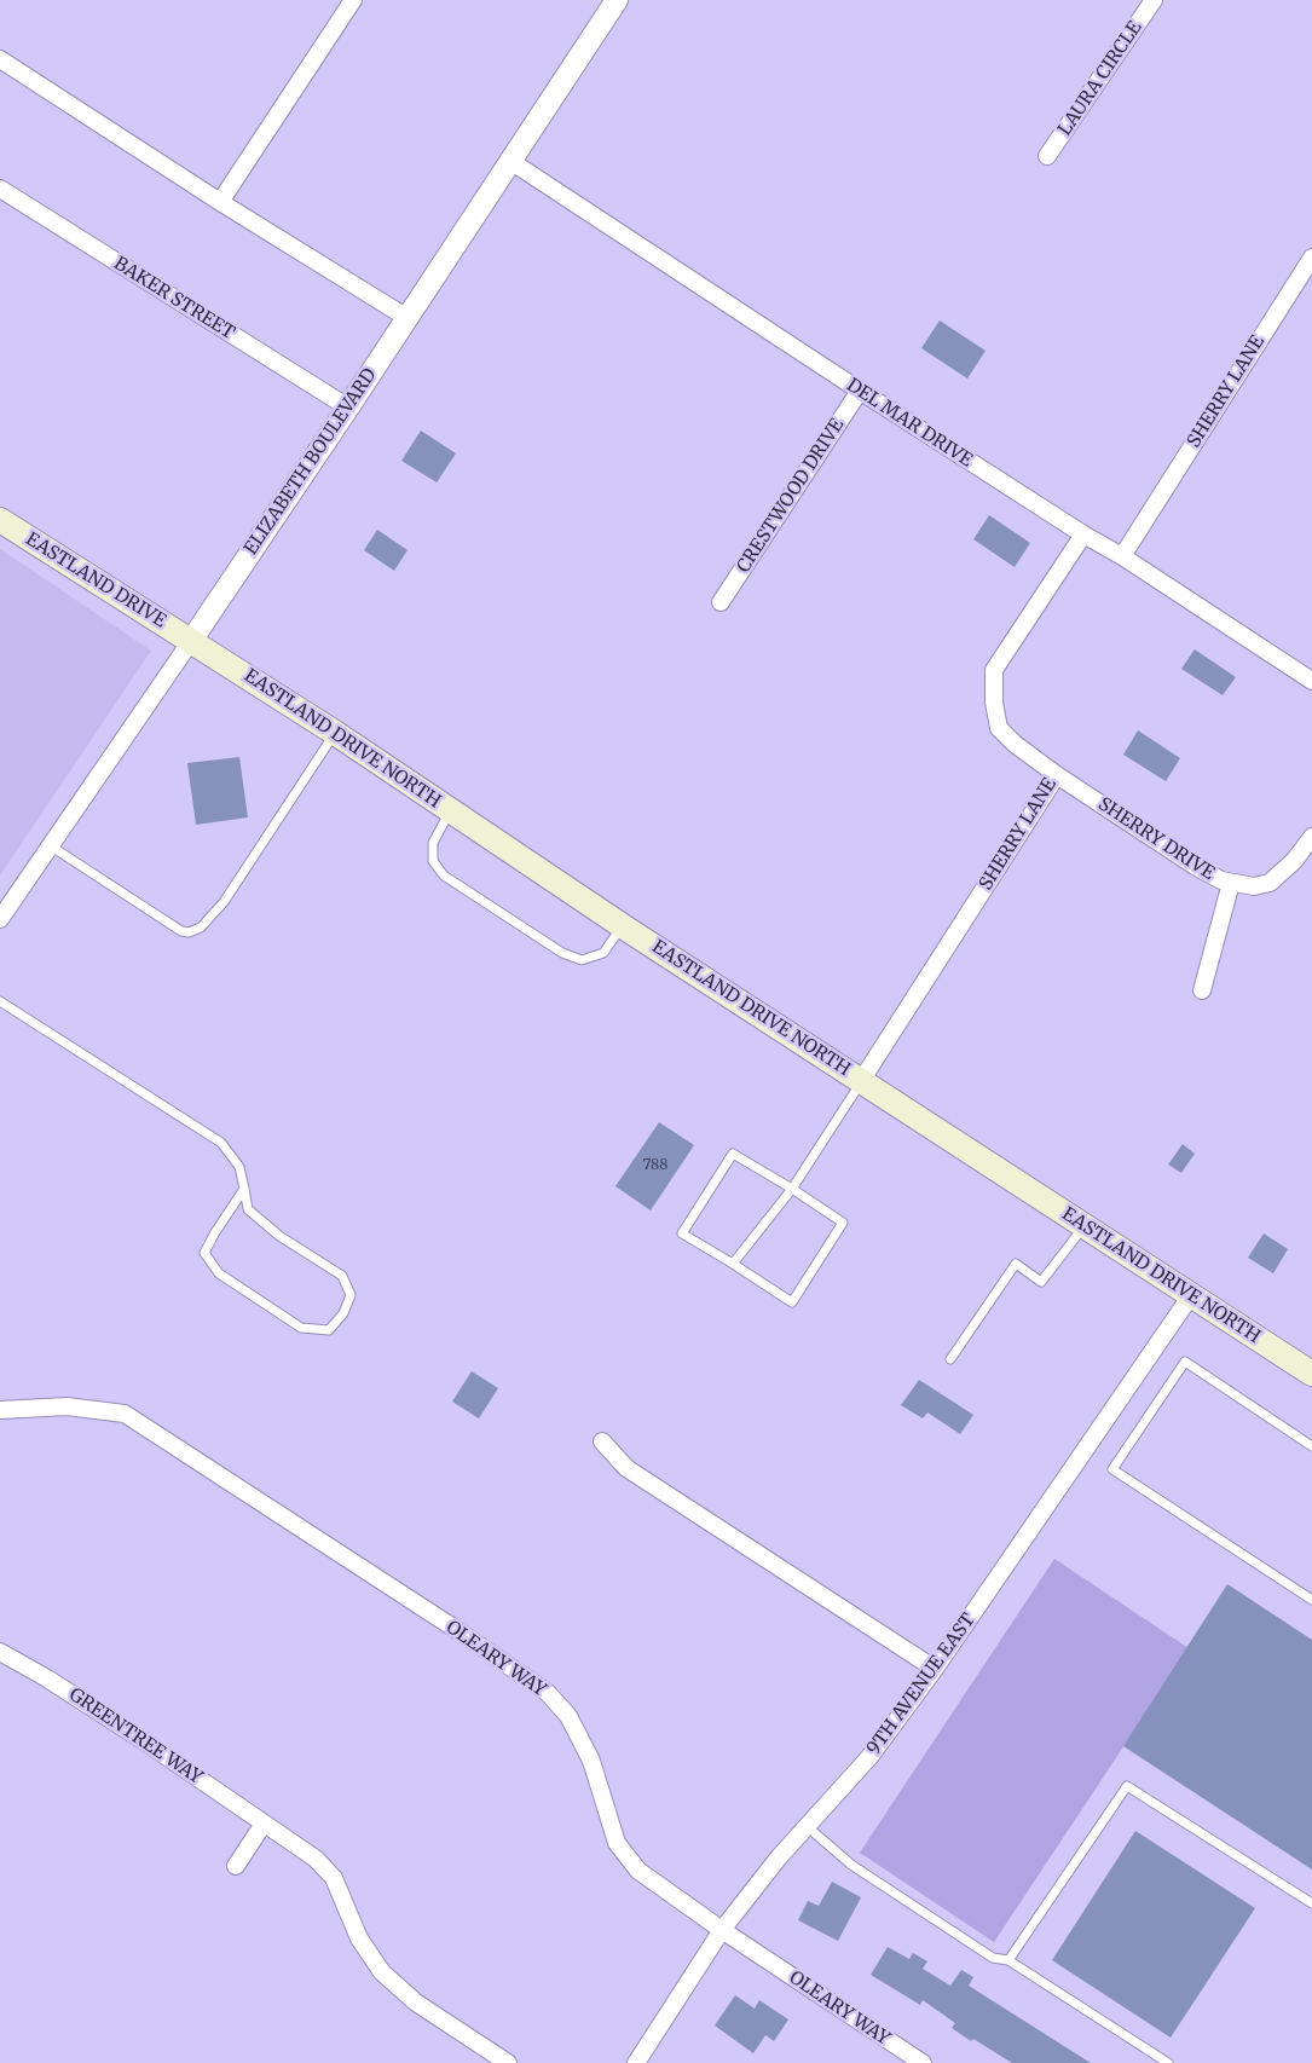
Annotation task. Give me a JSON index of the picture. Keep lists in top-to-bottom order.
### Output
{
  "streets": {
    "main road": ["EASTLAND DRIVE", "EASTLAND DRIVE NORTH"],
    "street": [
      "LAURA CIRCLE",
      "BAKER STREET",
      "SHERRY LANE",
      "DEL MAR DRIVE",
      "ELIZABETH BOULEVARD",
      "CRESTWOOD DRIVE",
      "SHERRY DRIVE",
      "OLEARY WAY",
      "9TH AVENUE EAST",
      "GREENTREE WAY"
    ]
  },
  "crossings": [
    ["BAKER STREET", "ELIZABETH BOULEVARD"],
    ["SHERRY LANE", "DEL MAR DRIVE"],
    ["SHERRY LANE", "EASTLAND DRIVE NORTH"],
    ["SHERRY LANE", "SHERRY DRIVE"],
    ["DEL MAR DRIVE", "ELIZABETH BOULEVARD"],
    ["DEL MAR DRIVE", "CRESTWOOD DRIVE"],
    ["ELIZABETH BOULEVARD", "EASTLAND DRIVE"],
    ["ELIZABETH BOULEVARD", "EASTLAND DRIVE NORTH"],
    ["EASTLAND DRIVE", "EASTLAND DRIVE NORTH"],
    ["EASTLAND DRIVE NORTH", "9TH AVENUE EAST"],
    ["OLEARY WAY", "9TH AVENUE EAST"]
  ],
  "house_numbers": ["788"]
}
